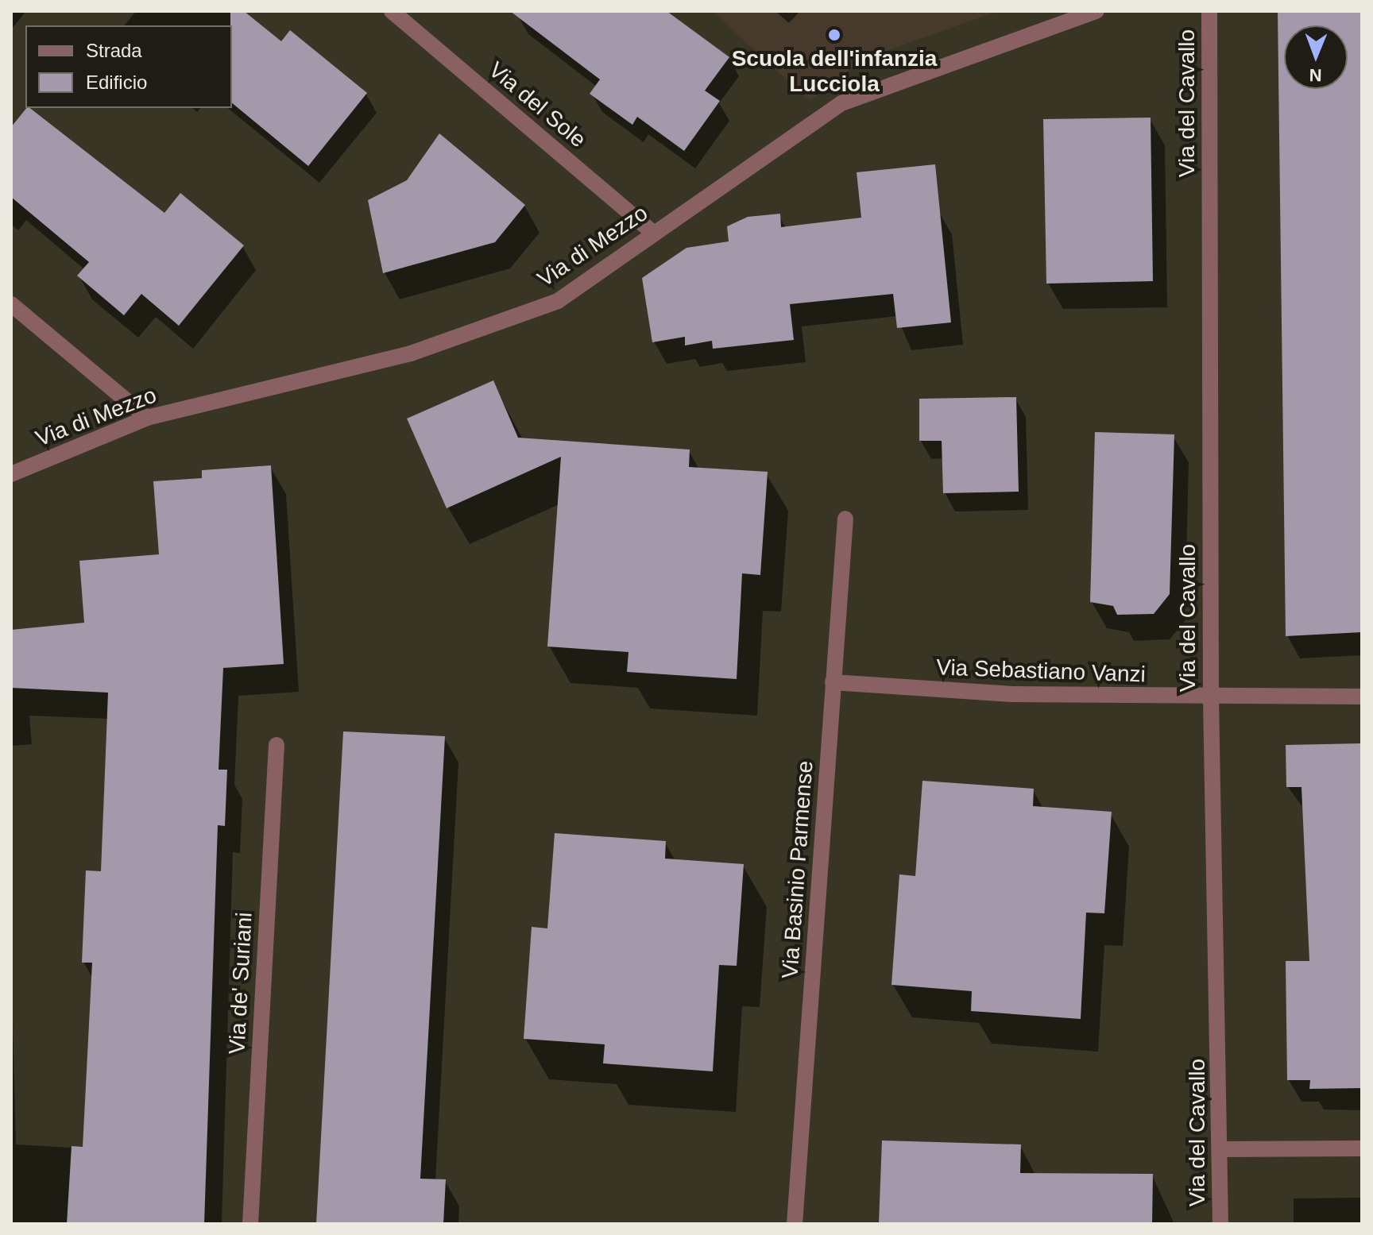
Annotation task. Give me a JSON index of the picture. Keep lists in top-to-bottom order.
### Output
{
  "streets": {
    "street": [
      "Via del Cavallo",
      "Via del Sole",
      "Via di Mezzo",
      "Via Sebastiano Vanzi",
      "Via Basinio Parmense",
      "Via de' Suriani"
    ]
  },
  "crossings": [
    ["Via del Cavallo", "Via Sebastiano Vanzi"],
    ["Via del Sole", "Via di Mezzo"],
    ["Via Sebastiano Vanzi", "Via Basinio Parmense"]
  ],
  "places": ["Scuola dell'infanzia Lucciola"],
  "legend": ["Strada", "Edificio"],
  "north": "bottom"
}
